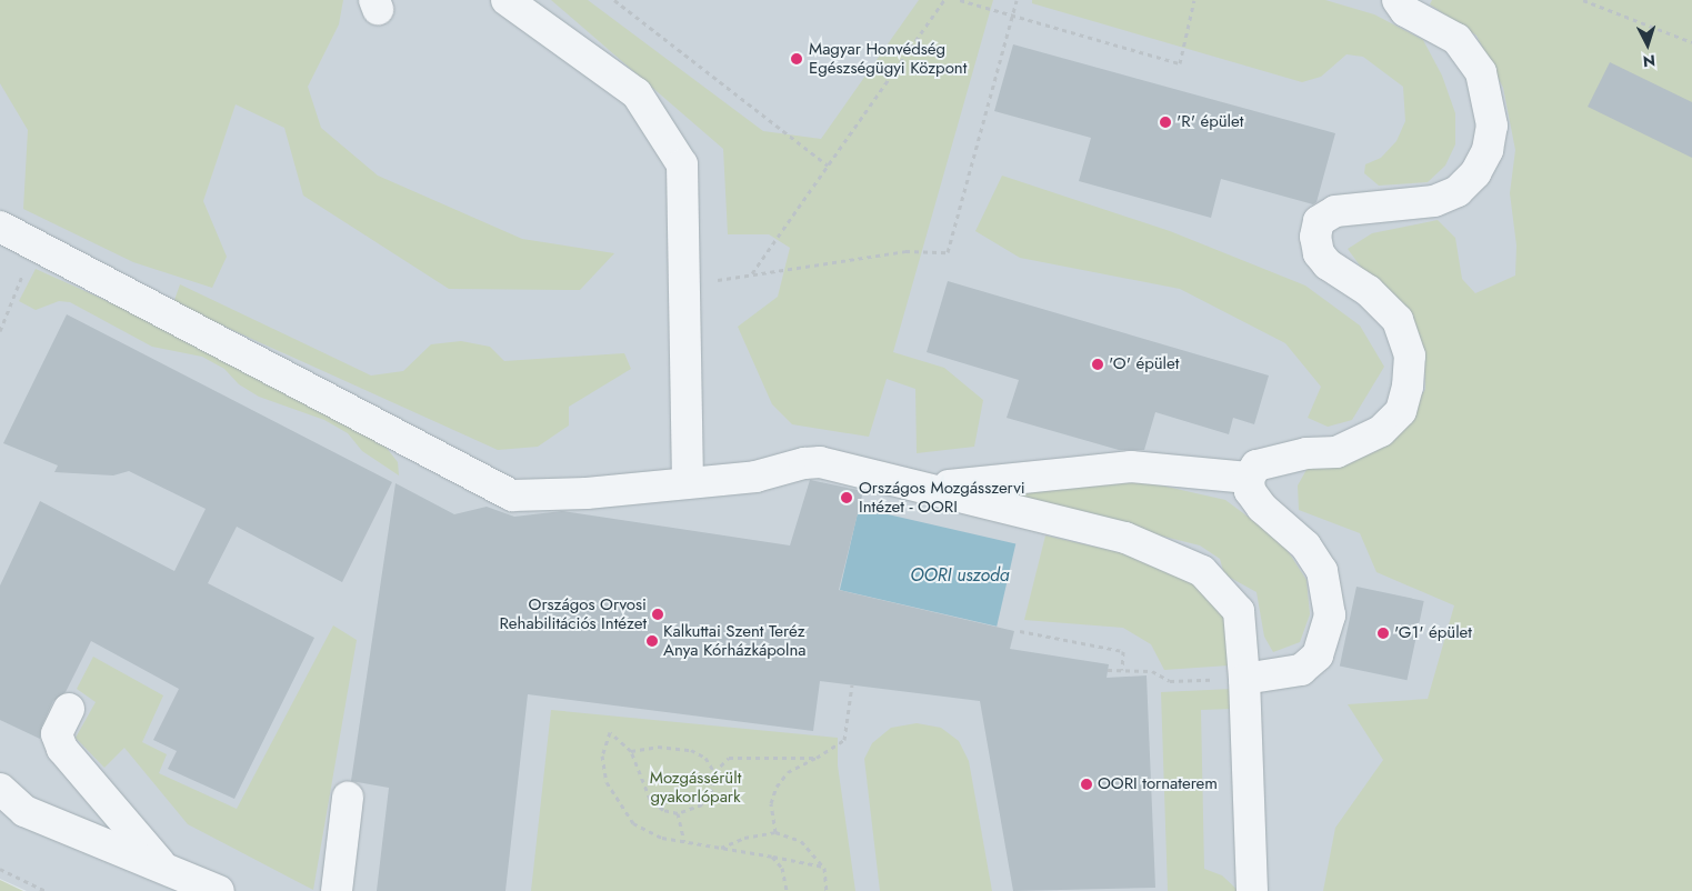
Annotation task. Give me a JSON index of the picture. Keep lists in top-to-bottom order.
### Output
{
  "water": ["OORI uszoda"],
  "parks": ["Mozgássérült gyakorlópark"],
  "places": [
    "Magyar Honvédség Egészségügyi Központ",
    "'R' épület",
    "'O' épület",
    "Országos Mozgásszervi Intézet - OORI",
    "Országos Orvosi Rehabilitációs Intézet",
    "'G1' épület",
    "Kalkuttai Szent Teréz Anya Kórházkápolna",
    "OORI tornaterem"
  ],
  "north": "bottom"
}
